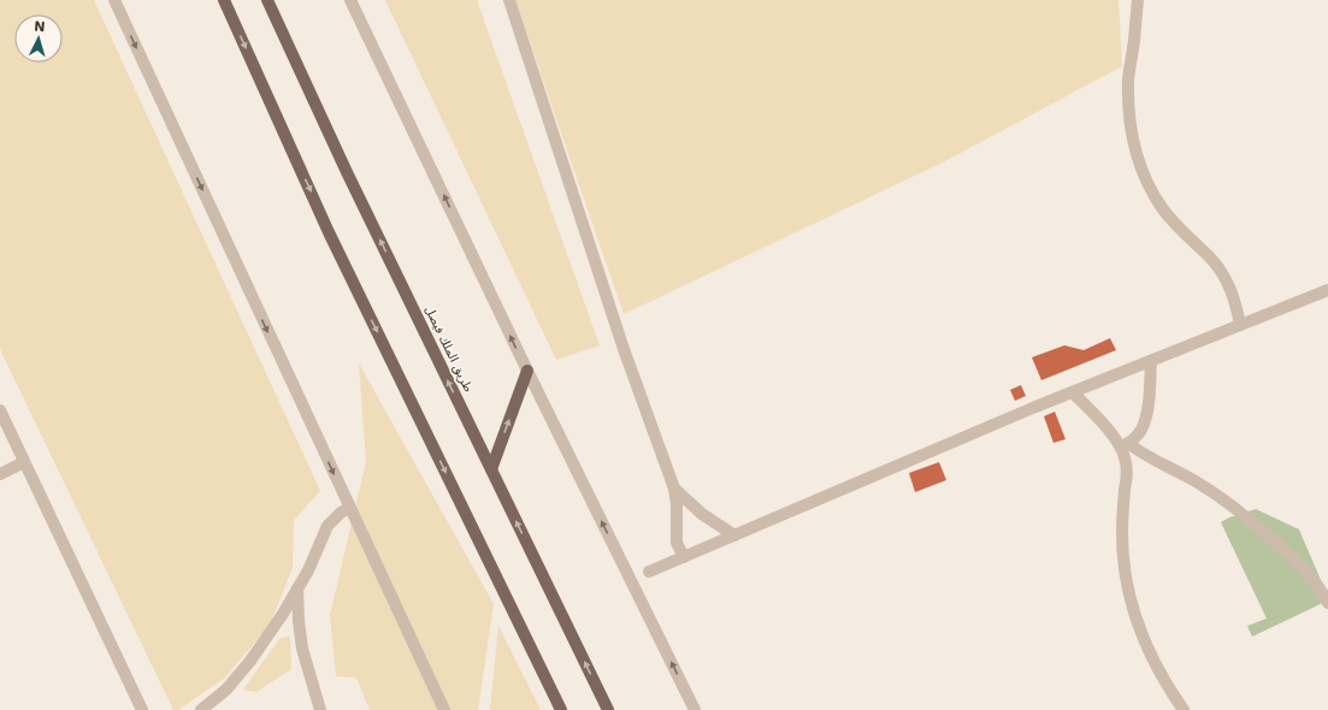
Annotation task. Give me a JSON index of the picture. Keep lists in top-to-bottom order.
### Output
{
  "streets": {
    "main road": ["طريق الملك فيصل"]
  },
  "north": "top"
}
